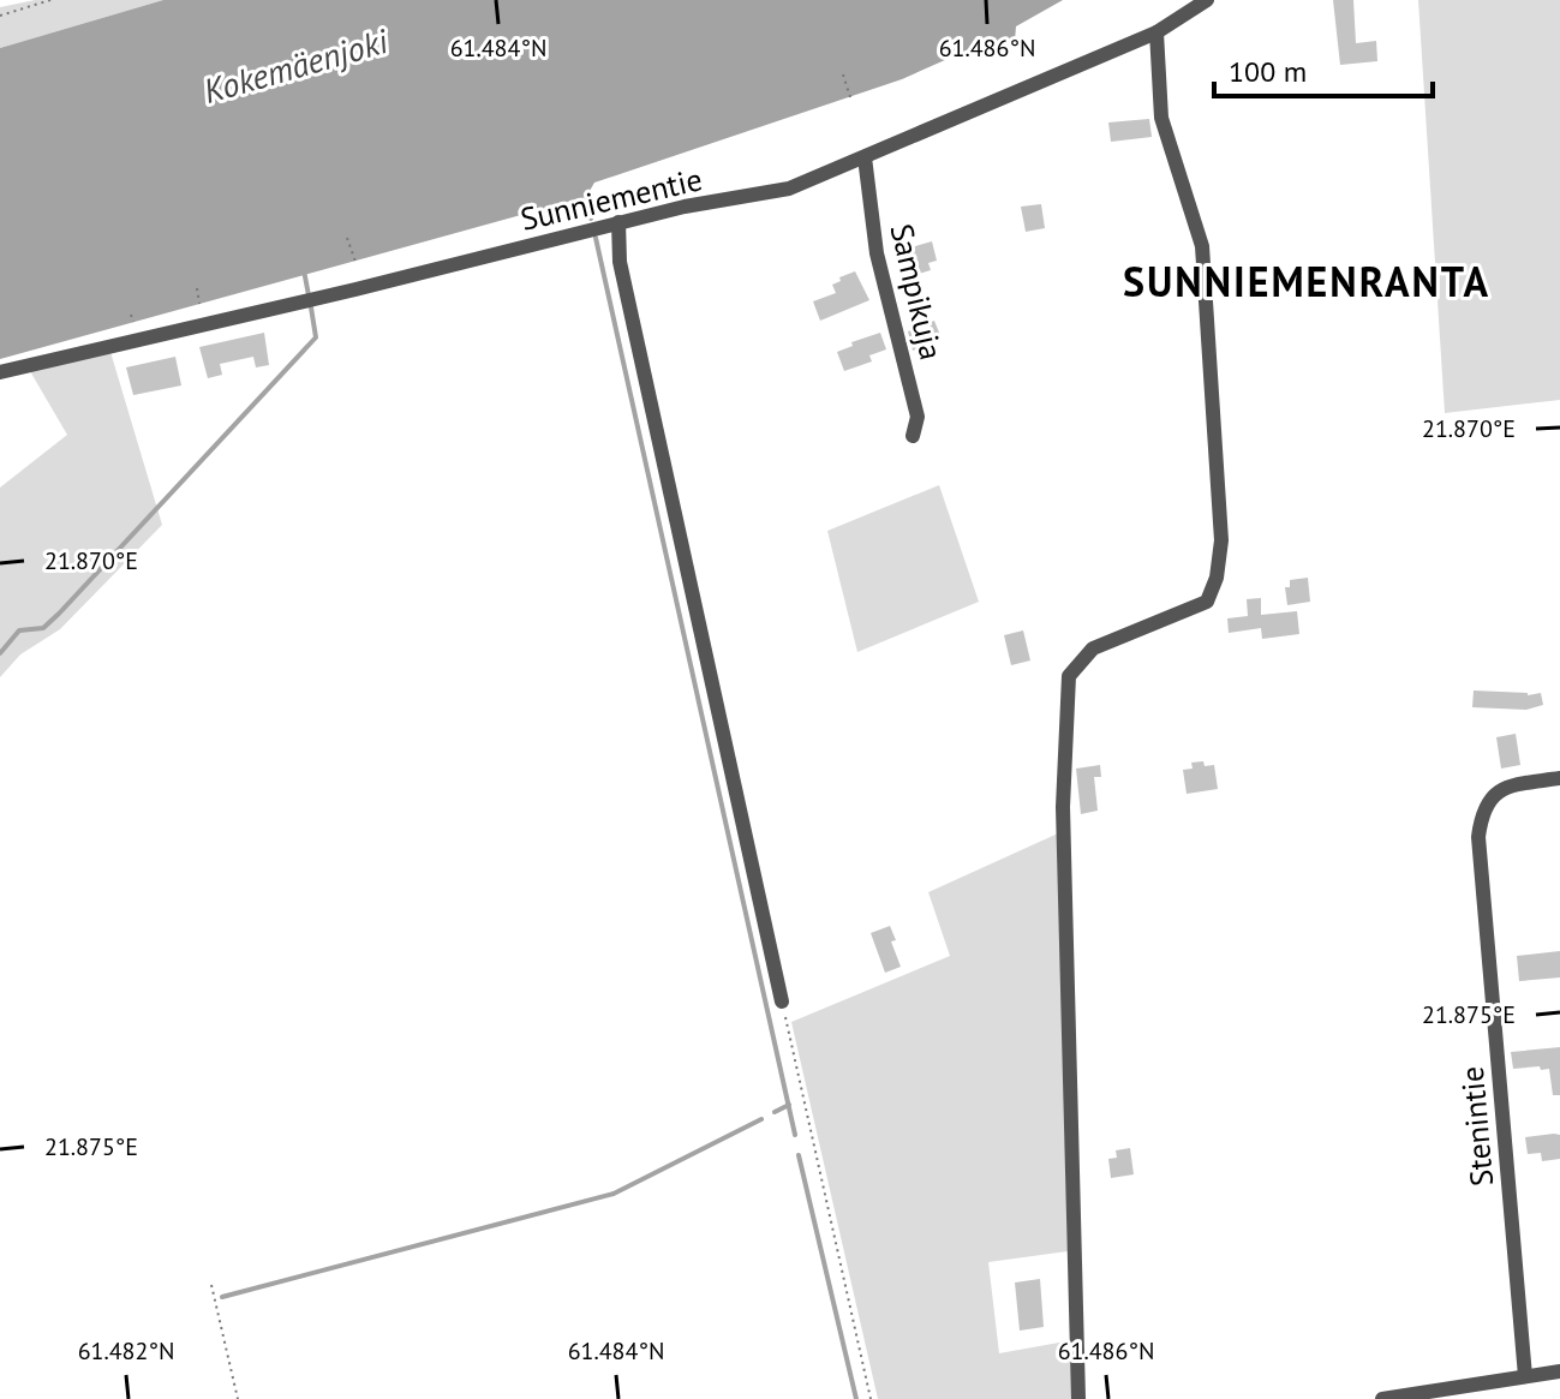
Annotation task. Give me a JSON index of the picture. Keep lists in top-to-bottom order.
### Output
{
  "streets": {
    "street": ["Sunniementie", "Sampikuja", "Stenintie"]
  },
  "crossings": [
    ["Sunniementie", "Sampikuja"]
  ],
  "districts": ["SUNNIEMENRANTA"],
  "water": ["Kokemäenjoki"],
  "scale_bar": "100 m",
  "coordinates": [
    "61.484°N",
    "61.486°N",
    "21.870°E",
    "21.875°E",
    "61.482°N"
  ]
}
